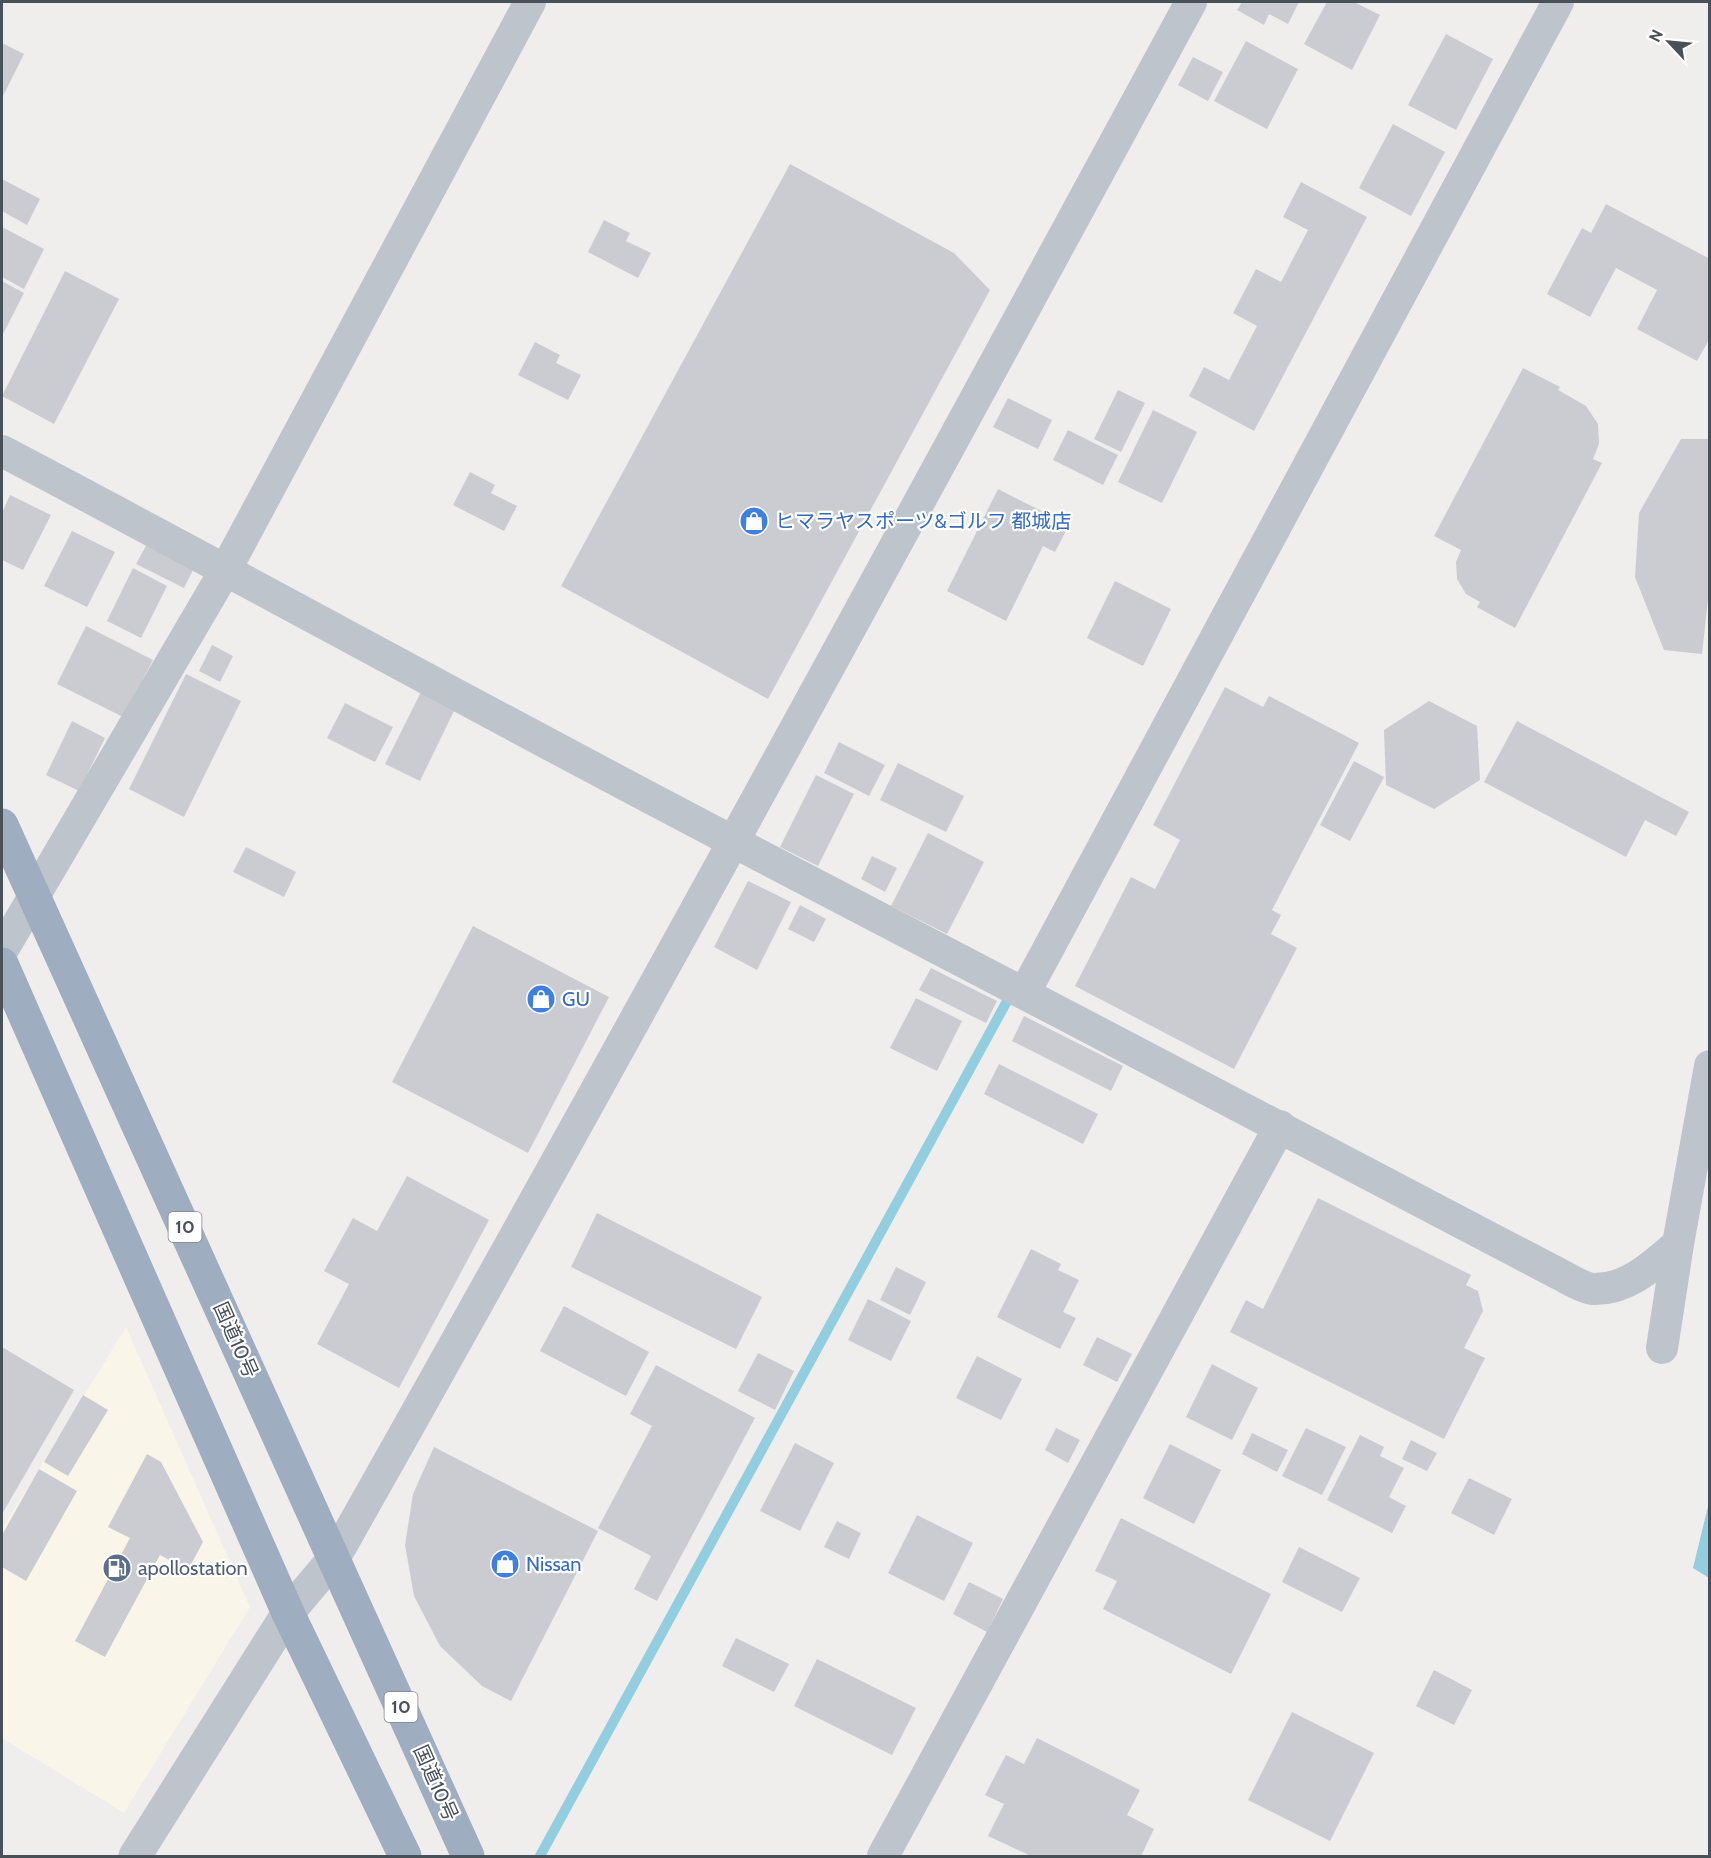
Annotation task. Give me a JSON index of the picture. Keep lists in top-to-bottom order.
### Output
{
  "streets": {
    "highway": ["10", "国道10号"]
  },
  "places": {
    "shop": ["ヒマラヤスポーツ&ゴルフ 都城店", "GU", "Nissan"],
    "fuel station": ["apollostation"]
  },
  "north": "top left"
}
